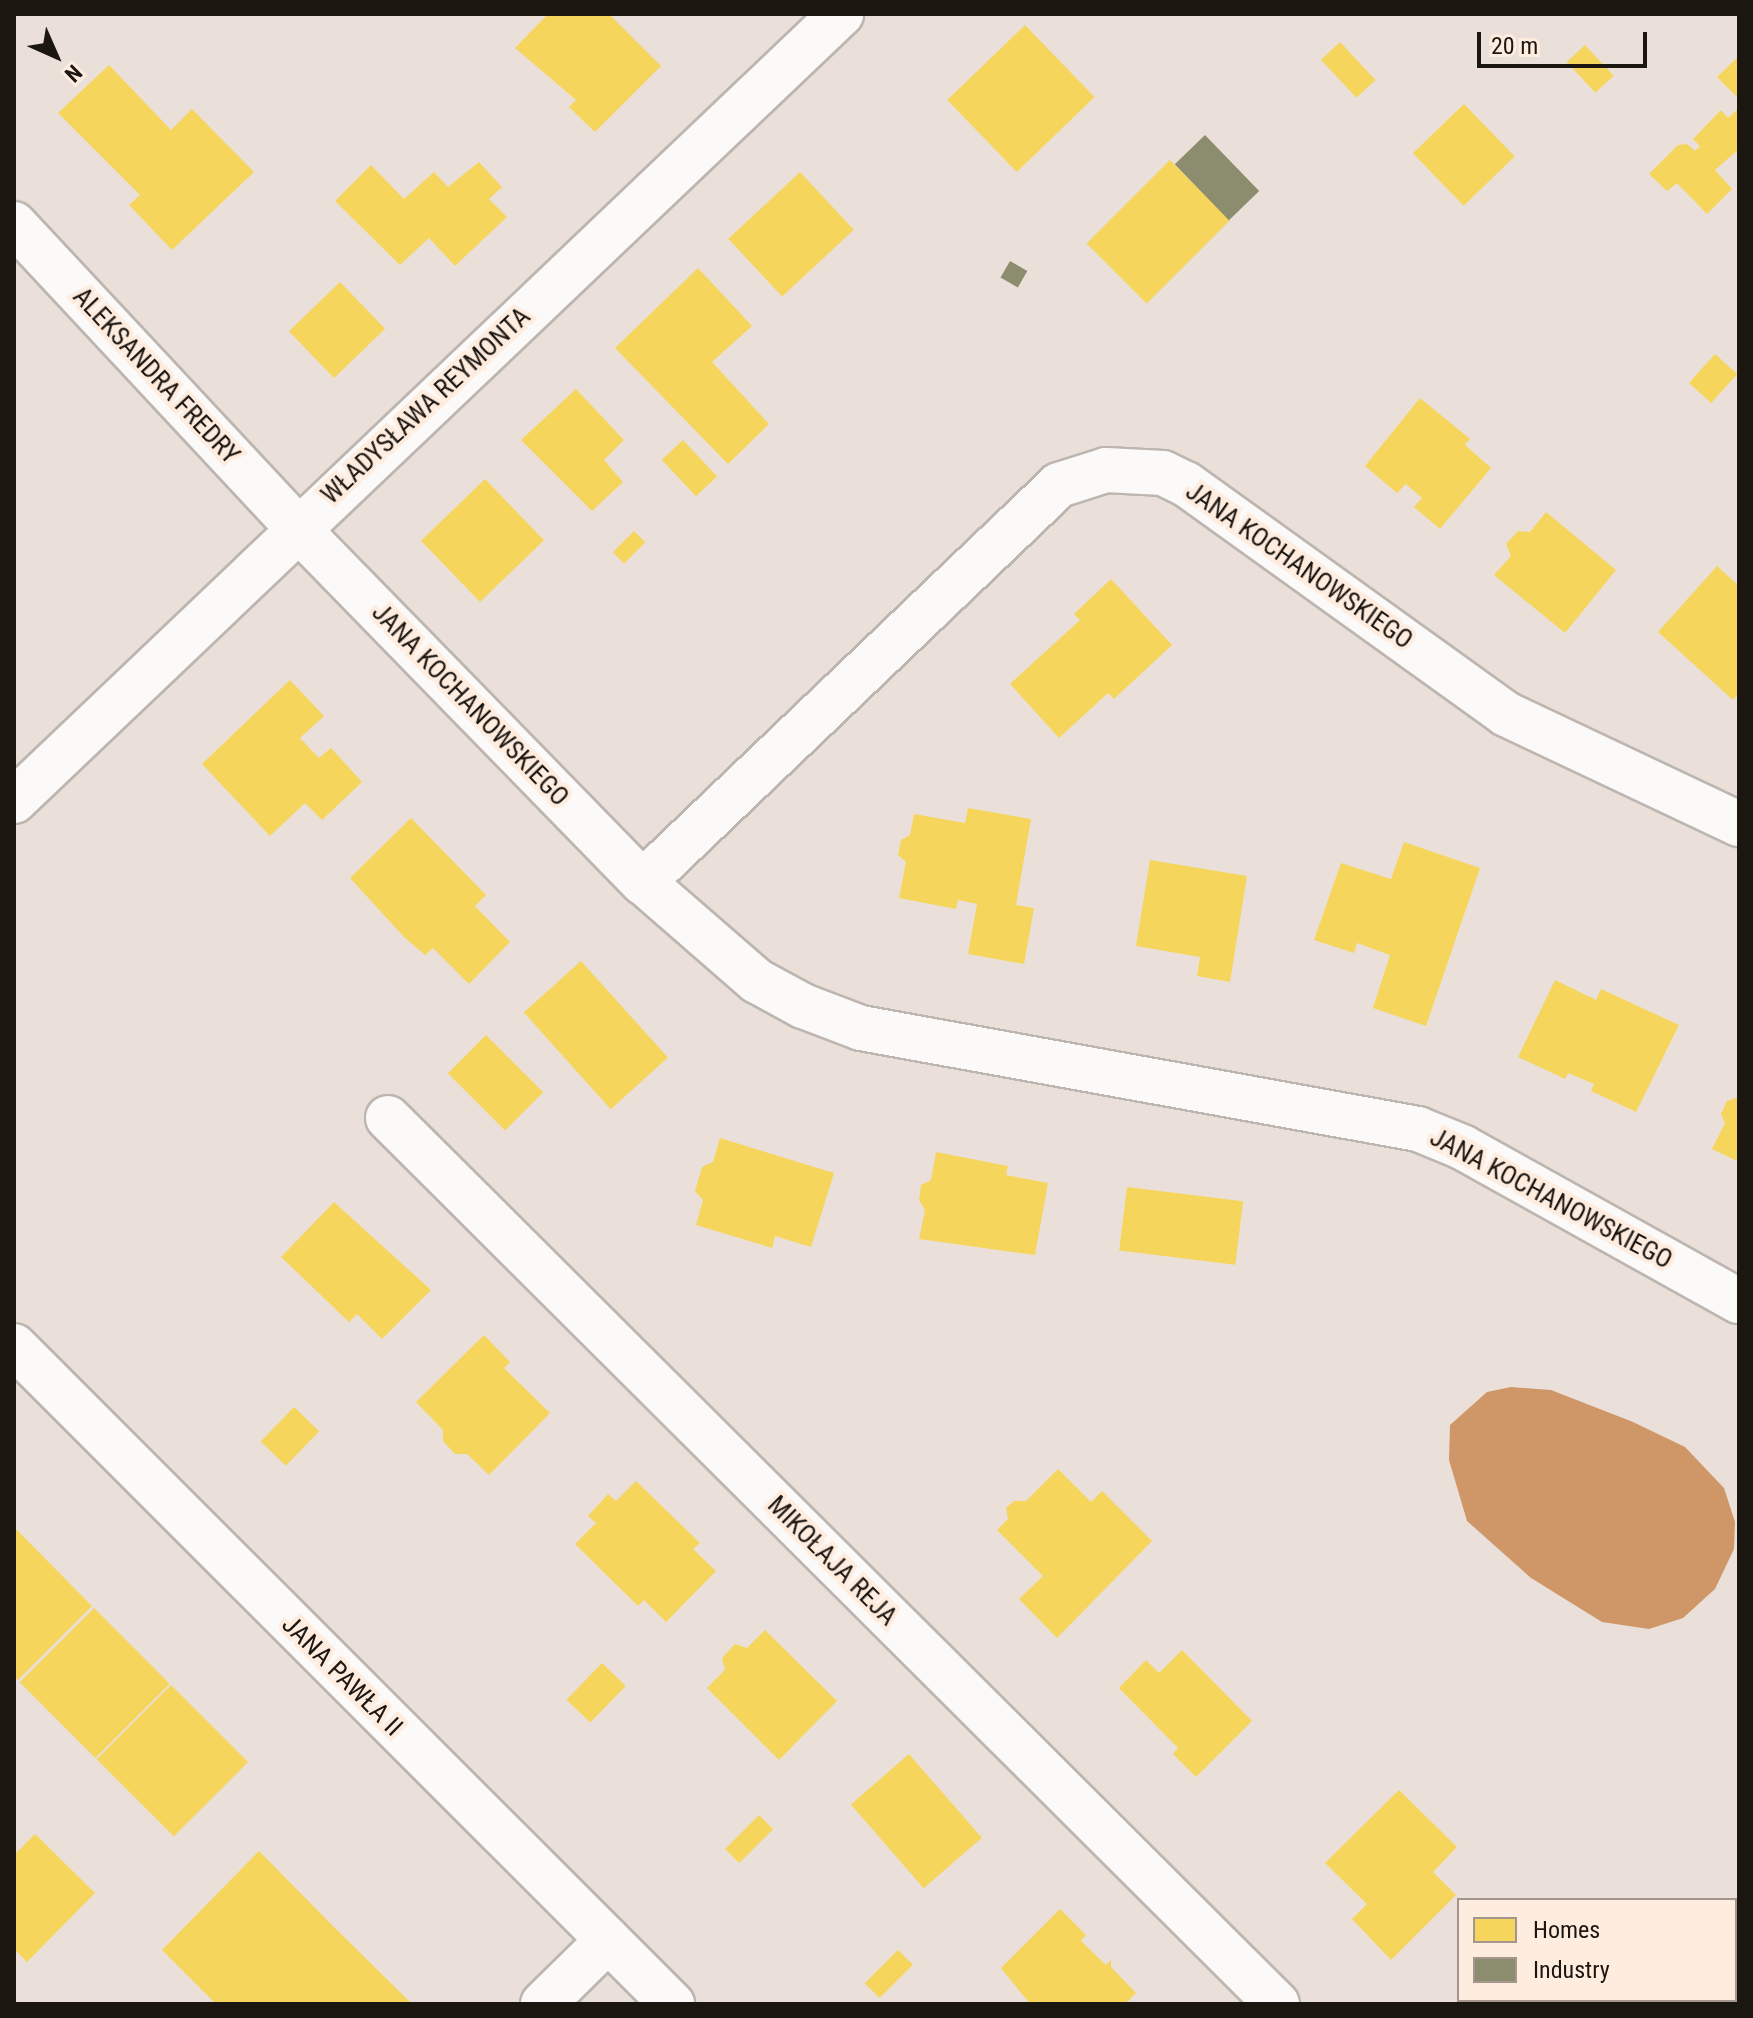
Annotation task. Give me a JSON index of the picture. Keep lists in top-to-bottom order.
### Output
{
  "streets": {
    "street": [
      "ALEKSANDRA FREDRY",
      "WŁADYSŁAWA REYMONTA",
      "JANA KOCHANOWSKIEGO",
      "MIKOŁAJA REJA",
      "JANA PAWŁA II"
    ]
  },
  "crossings": [
    ["ALEKSANDRA FREDRY", "WŁADYSŁAWA REYMONTA"],
    ["ALEKSANDRA FREDRY", "JANA KOCHANOWSKIEGO"],
    ["WŁADYSŁAWA REYMONTA", "JANA KOCHANOWSKIEGO"]
  ],
  "legend": ["Homes", "Industry"],
  "scale_bar": "20 m",
  "north": "bottom right"
}
